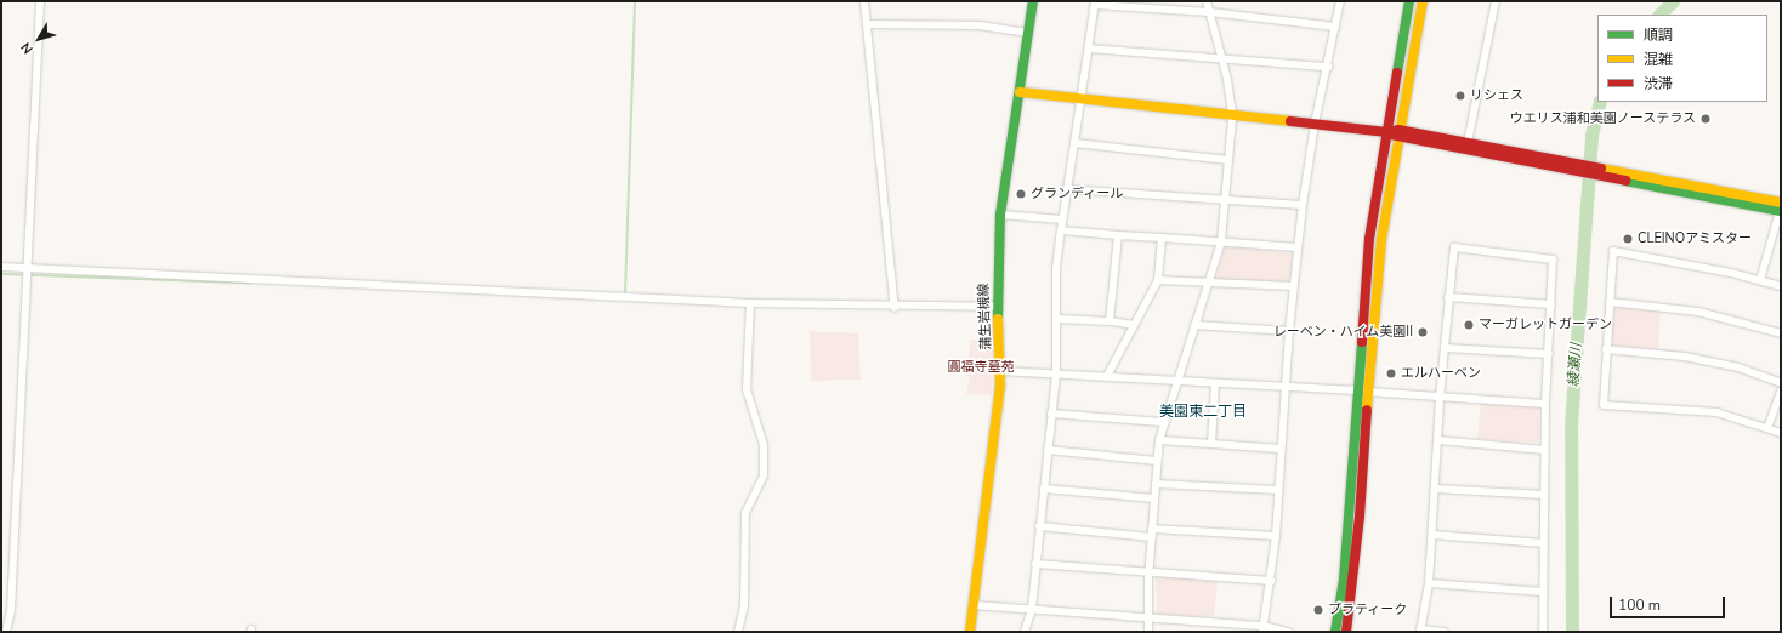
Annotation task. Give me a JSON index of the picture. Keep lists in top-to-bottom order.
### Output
{
  "streets": {
    "street": ["蒲生岩槻線"]
  },
  "districts": ["美園東二丁目"],
  "water": ["綾瀬川"],
  "parks": ["圓福寺墓苑"],
  "places": [
    "リシェス",
    "ウエリス浦和美園ノーステラス",
    "グランディール",
    "CLEINOアミスター",
    "マーガレットガーデン",
    "レーベン・ハイム美園II",
    "エルハーベン",
    "プラティーク"
  ],
  "legend": ["順調", "混雑", "渋滞"],
  "scale_bar": "100 m",
  "north": "bottom left"
}
